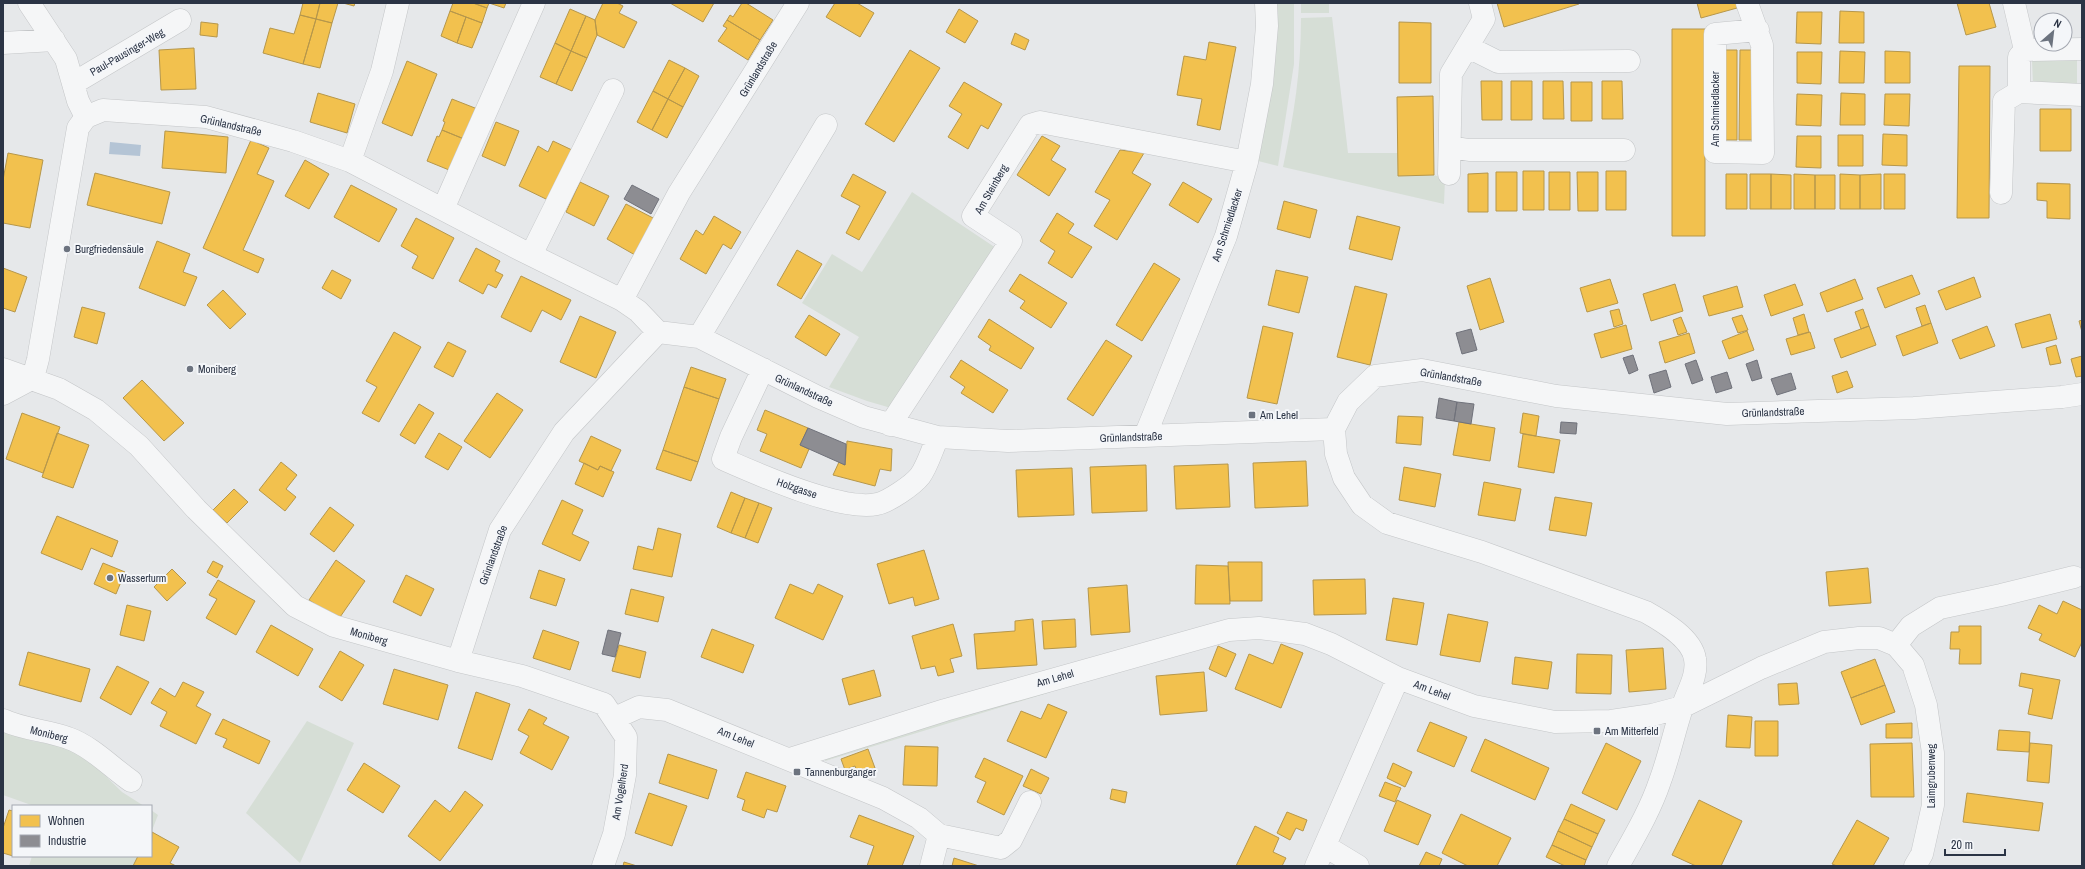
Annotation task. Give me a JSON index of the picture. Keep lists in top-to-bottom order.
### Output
{
  "streets": {
    "street": [
      "Paul-Pausinger-Weg",
      "Grünlandstraße",
      "Am Schmiedlacker",
      "Am Steinberg",
      "Holzgasse",
      "Moniberg",
      "Am Lehel",
      "Laimgrubenweg",
      "Am Vogelherd"
    ]
  },
  "crossings": [
    ["Grünlandstraße", "Am Schmiedlacker"],
    ["Grünlandstraße", "Am Steinberg"],
    ["Grünlandstraße", "Holzgasse"],
    ["Grünlandstraße", "Moniberg"],
    ["Am Schmiedlacker", "Am Steinberg"],
    ["Moniberg", "Am Lehel"],
    ["Moniberg", "Am Vogelherd"],
    ["Am Lehel", "Laimgrubenweg"],
    ["Am Lehel", "Am Vogelherd"]
  ],
  "places": {
    "other": ["Burgfriedensäule", "Moniberg", "Wasserturm"],
    "transit": ["Am Lehel", "Am Mitterfeld", "Tannenburganger"]
  },
  "legend": ["Wohnen", "Industrie"],
  "scale_bar": "20 m",
  "north": "top right"
}
